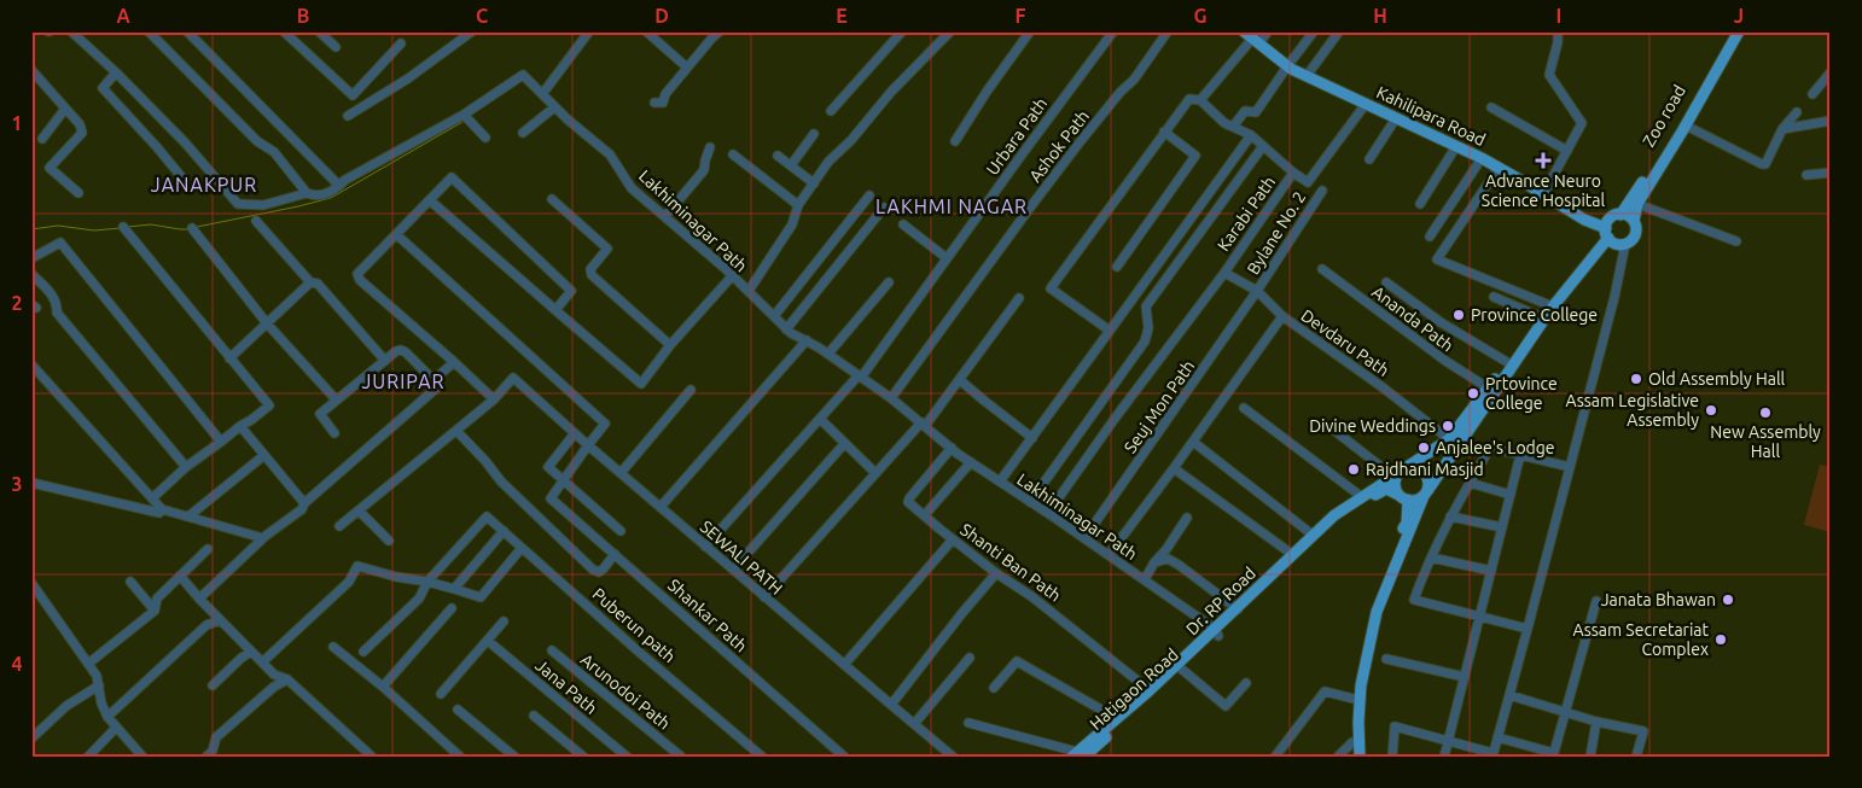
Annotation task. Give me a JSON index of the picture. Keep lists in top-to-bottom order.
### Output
{
  "streets": {
    "main road": [
      "Kahilipara Road",
      "Zoo road",
      "Dr. RP Road",
      "Hatigaon Road"
    ],
    "street": [
      "Urbara Path",
      "Ashok Path",
      "Karabi Path",
      "Lakhiminagar Path",
      "Bylane No. 2",
      "Ananda Path",
      "Devdaru Path",
      "Seuj Mon Path",
      "SEWALI PATH",
      "Shanti Ban Path",
      "Shankar Path",
      "Puberun path",
      "Jana Path",
      "Arunodoi Path"
    ]
  },
  "crossings": [
    ["Kahilipara Road", "Zoo road"],
    ["Urbara Path", "Lakhiminagar Path"],
    ["Urbara Path", "SEWALI PATH"],
    ["Ashok Path", "Lakhiminagar Path"],
    ["Karabi Path", "Lakhiminagar Path"],
    ["Karabi Path", "Devdaru Path"],
    ["Lakhiminagar Path", "Seuj Mon Path"],
    ["Lakhiminagar Path", "Shanti Ban Path"],
    ["Lakhiminagar Path", "Dr. RP Road"],
    ["Lakhiminagar Path", "Hatigaon Road"],
    ["Bylane No. 2", "Devdaru Path"],
    ["Bylane No. 2", "Seuj Mon Path"],
    ["Devdaru Path", "Seuj Mon Path"],
    ["Shanti Ban Path", "Dr. RP Road"],
    ["Dr. RP Road", "Hatigaon Road"]
  ],
  "districts": ["JANAKPUR", "LAKHMI NAGAR", "JURIPAR"],
  "places": {
    "health": ["Advance Neuro Science Hospital"],
    "other": [
      "Province College",
      "Old Assembly Hall",
      "Prtovince College",
      "Assam Legislative Assembly",
      "New Assembly Hall",
      "Divine Weddings",
      "Anjalee's Lodge",
      "Rajdhani Masjid",
      "Janata Bhawan",
      "Assam Secretariat Complex"
    ]
  },
  "grid": {
    "columns": [
      "A",
      "B",
      "C",
      "D",
      "E",
      "F",
      "G",
      "H",
      "I",
      "J"
    ],
    "rows": [
      "1",
      "2",
      "3",
      "4"
    ]
  }
}
